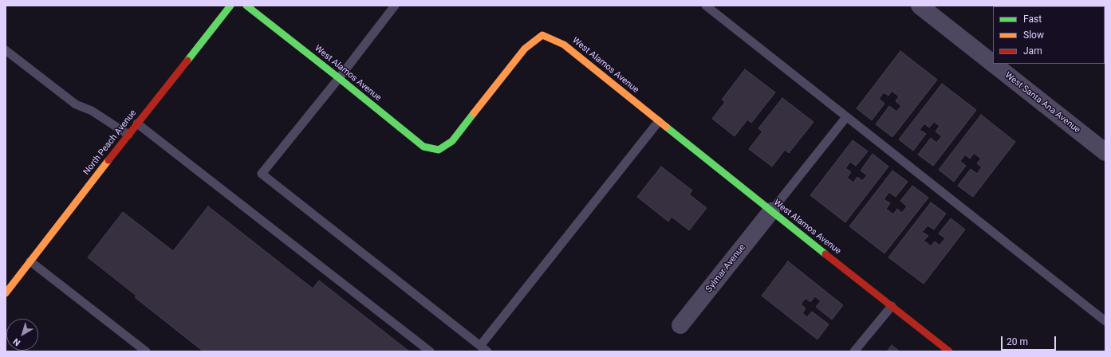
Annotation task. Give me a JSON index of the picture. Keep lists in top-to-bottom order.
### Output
{
  "streets": {
    "street": [
      "West Alamos Avenue",
      "West Santa Ana Avenue",
      "North Peach Avenue",
      "Sylmar Avenue"
    ]
  },
  "crossings": [
    ["West Alamos Avenue", "Sylmar Avenue"]
  ],
  "legend": ["Fast", "Slow", "Jam"],
  "scale_bar": "20 m",
  "north": "bottom left"
}
